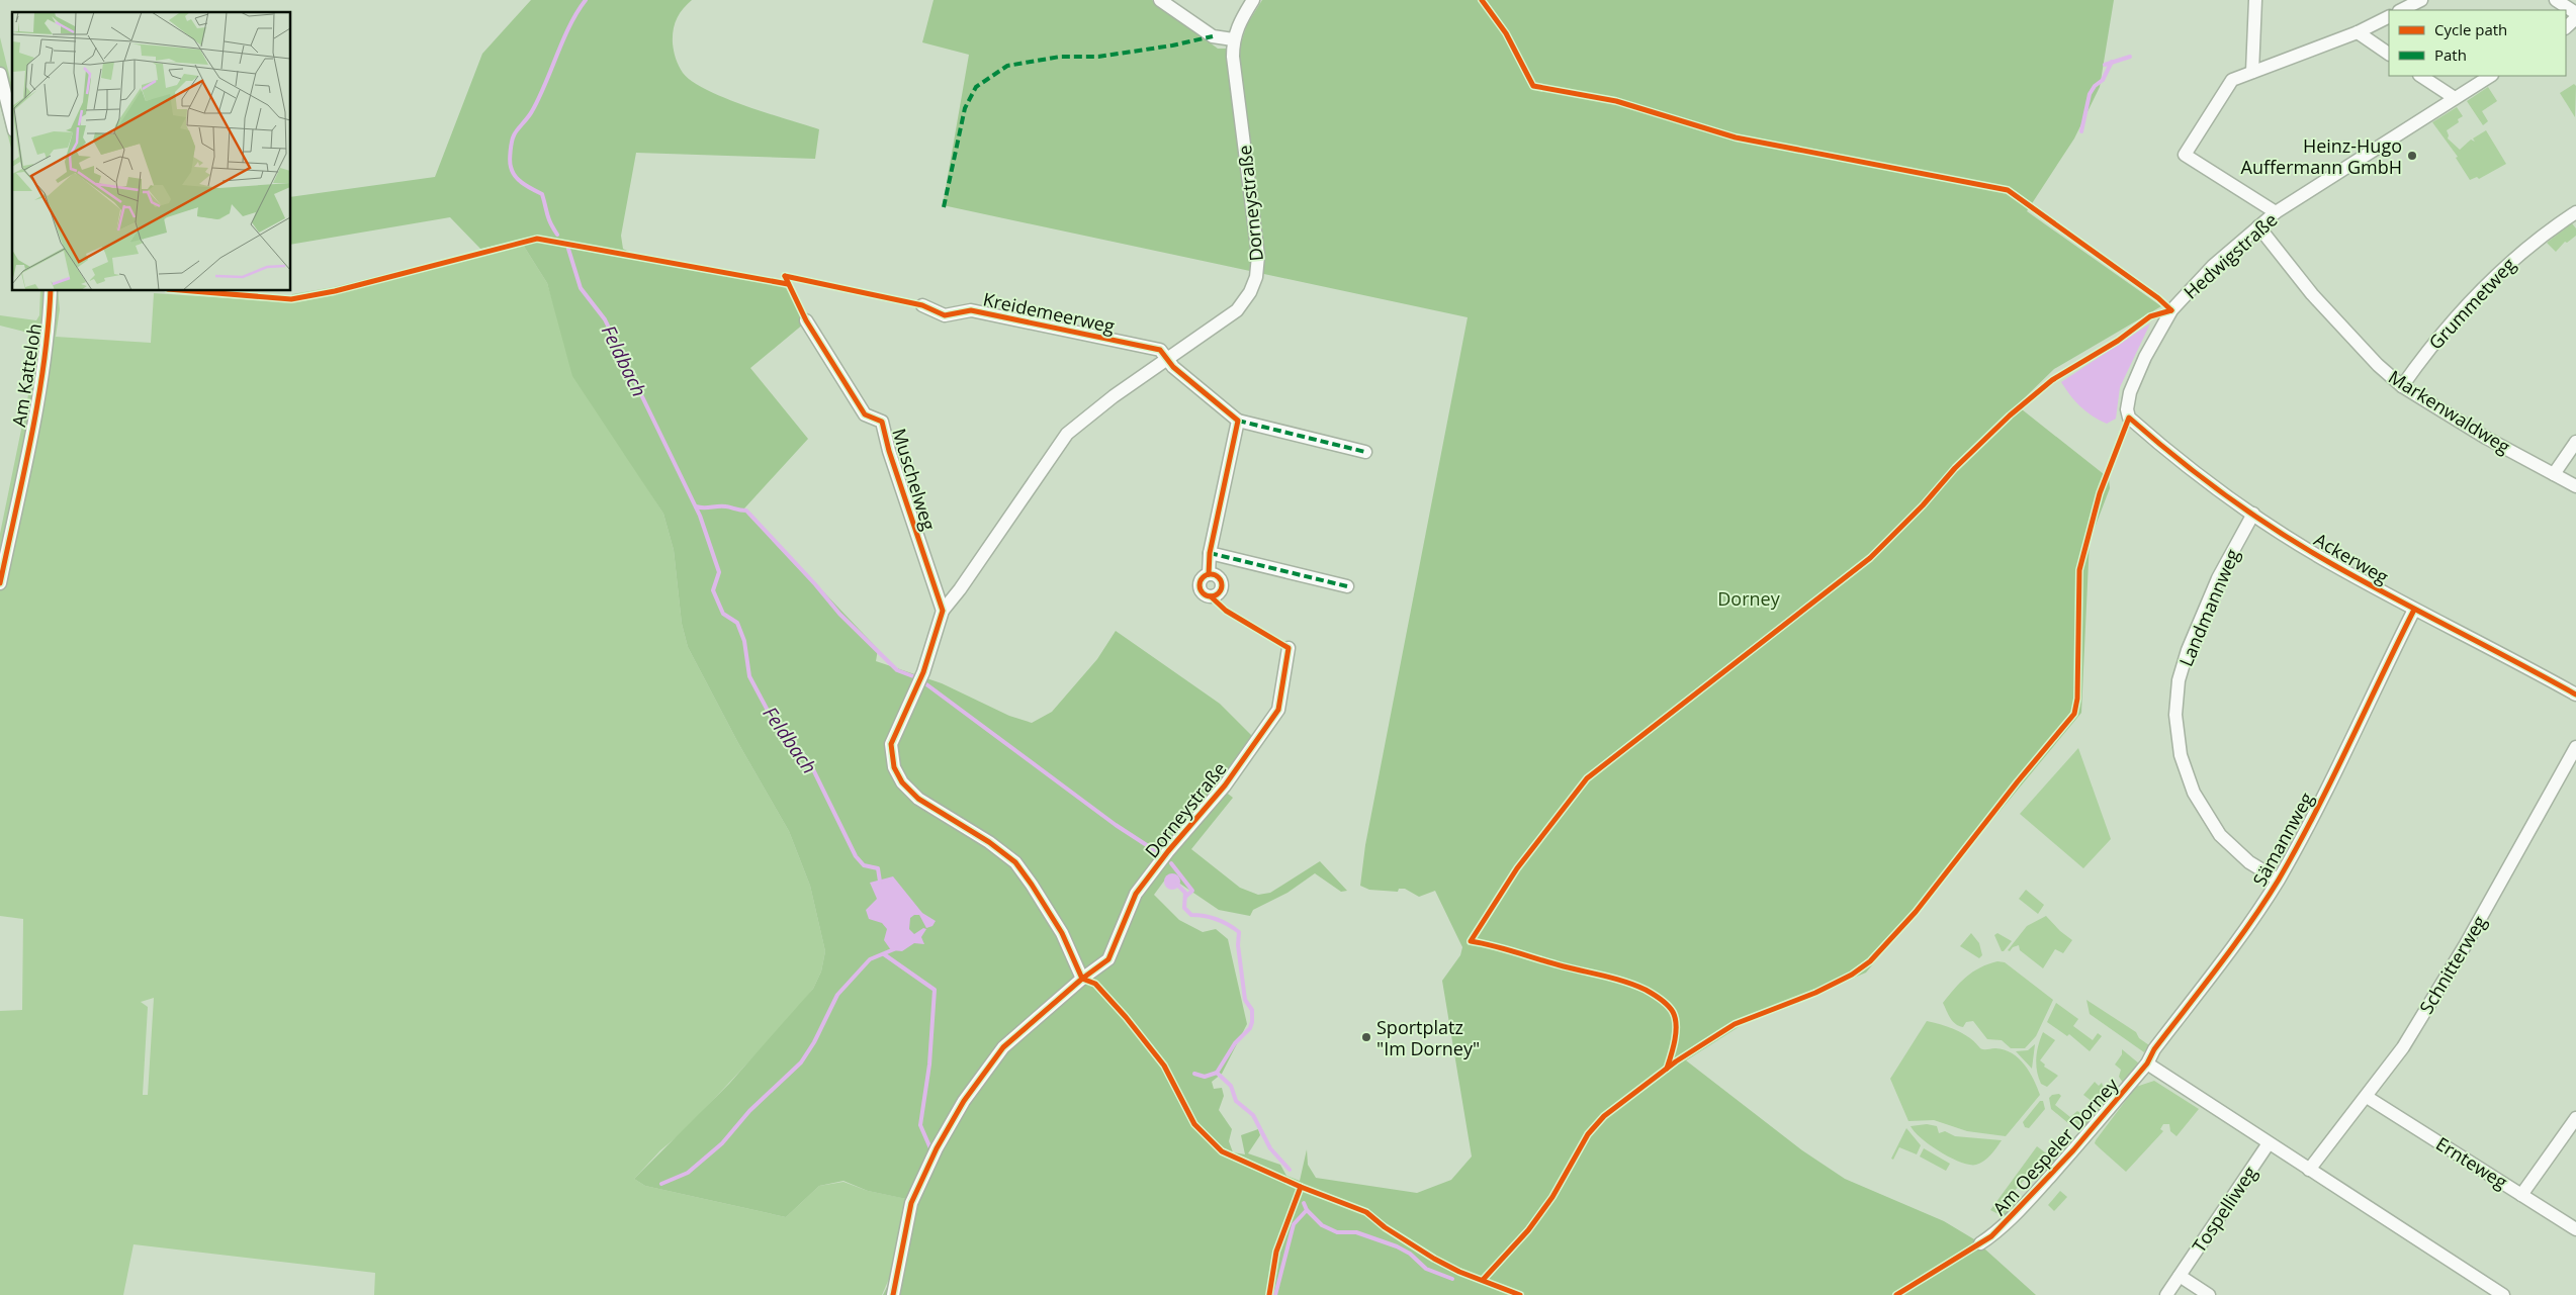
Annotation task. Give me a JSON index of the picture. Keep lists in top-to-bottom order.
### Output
{
  "streets": {
    "street": [
      "Dorneystraße",
      "Hedwigstraße",
      "Grummetweg",
      "Kreidemeerweg",
      "Am Katteloh",
      "Markenwaldweg",
      "Muschelweg",
      "Ackerweg",
      "Landmannweg",
      "Sämannweg",
      "Schnitterweg",
      "Am Oespeler Dorney",
      "Ernteweg",
      "Tospelliweg"
    ]
  },
  "crossings": [
    ["Dorneystraße", "Kreidemeerweg"],
    ["Dorneystraße", "Muschelweg"],
    ["Hedwigstraße", "Markenwaldweg"],
    ["Hedwigstraße", "Ackerweg"],
    ["Grummetweg", "Markenwaldweg"],
    ["Ackerweg", "Landmannweg"],
    ["Ackerweg", "Sämannweg"],
    ["Landmannweg", "Sämannweg"],
    ["Sämannweg", "Am Oespeler Dorney"],
    ["Schnitterweg", "Ernteweg"]
  ],
  "water": ["Feldbach"],
  "parks": ["Dorney"],
  "places": ["Heinz-Hugo Auffermann GmbH", "Sportplatz \"Im Dorney\""],
  "legend": ["Cycle path", "Path"]
}
